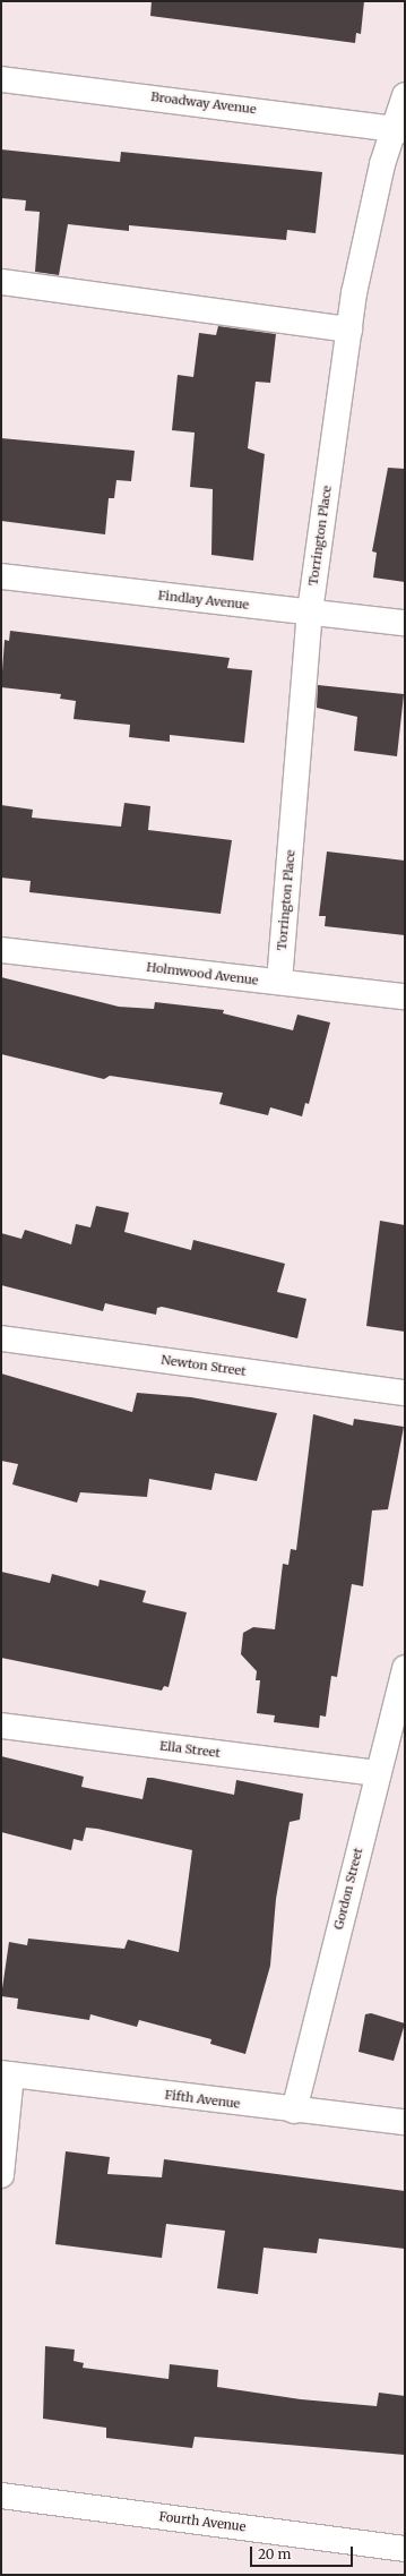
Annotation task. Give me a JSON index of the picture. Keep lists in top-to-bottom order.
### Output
{
  "streets": {
    "street": [
      "Broadway Avenue",
      "Torrington Place",
      "Findlay Avenue",
      "Holmwood Avenue",
      "Newton Street",
      "Ella Street",
      "Gordon Street",
      "Fifth Avenue",
      "Fourth Avenue"
    ]
  },
  "crossings": [
    ["Broadway Avenue", "Torrington Place"],
    ["Torrington Place", "Findlay Avenue"],
    ["Torrington Place", "Holmwood Avenue"],
    ["Ella Street", "Gordon Street"],
    ["Gordon Street", "Fifth Avenue"]
  ],
  "scale_bar": "20 m"
}
